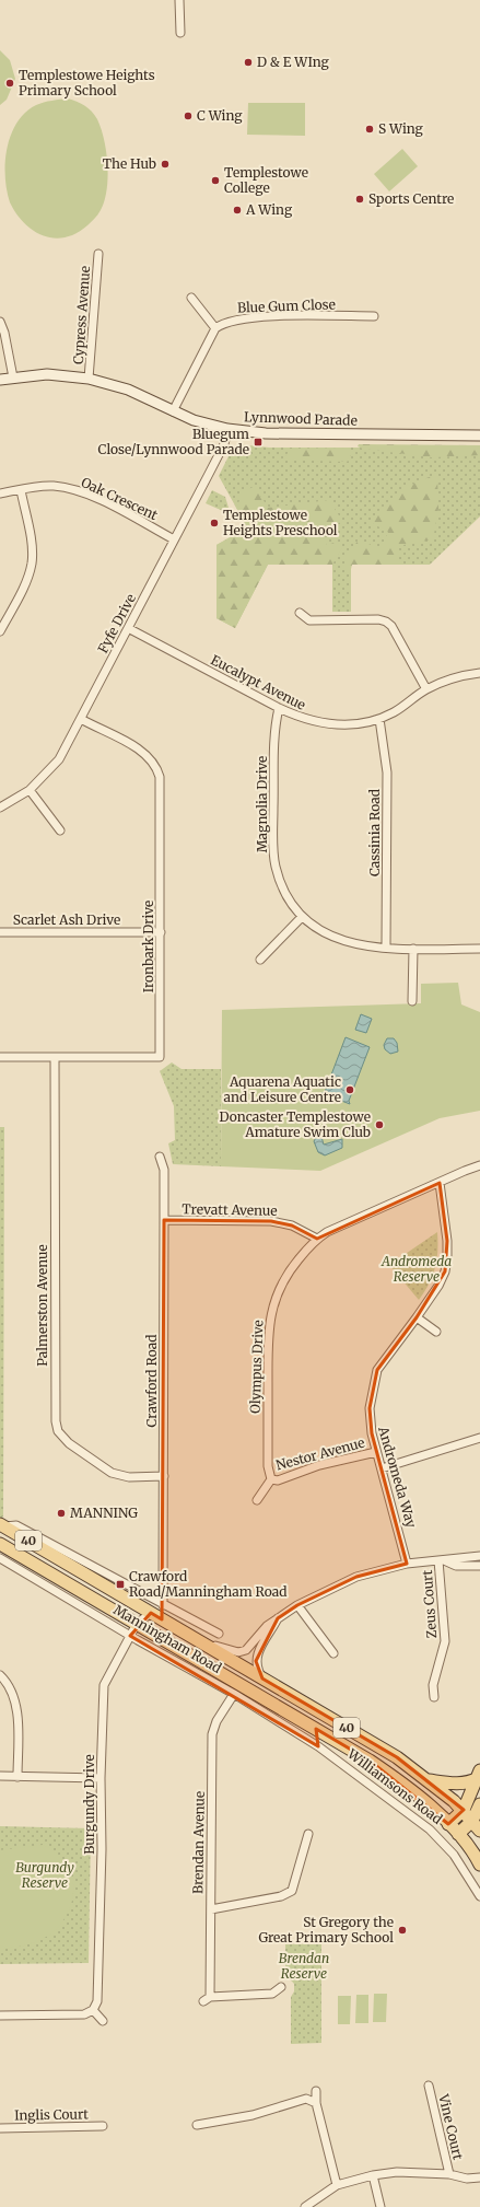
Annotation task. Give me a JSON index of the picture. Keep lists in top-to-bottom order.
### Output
{
  "streets": {
    "main road": [
      "Lynnwood Parade",
      "40",
      "Manningham Road",
      "Williamsons Road"
    ],
    "street": [
      "Blue Gum Close",
      "Cypress Avenue",
      "Oak Crescent",
      "Fyfe Drive",
      "Eucalypt Avenue",
      "Magnolia Drive",
      "Cassinia Road",
      "Scarlet Ash Drive",
      "Ironbark Drive",
      "Trevatt Avenue",
      "Palmerston Avenue",
      "Olympus Drive",
      "Crawford Road",
      "Nestor Avenue",
      "Andromeda Way",
      "Zeus Court",
      "Burgundy Drive",
      "Brendan Avenue",
      "Inglis Court",
      "Vine Court"
    ]
  },
  "crossings": [
    ["Cypress Avenue", "Lynnwood Parade"],
    ["Lynnwood Parade", "Fyfe Drive"],
    ["Oak Crescent", "Fyfe Drive"],
    ["Fyfe Drive", "Eucalypt Avenue"],
    ["Fyfe Drive", "Ironbark Drive"],
    ["Eucalypt Avenue", "Magnolia Drive"],
    ["Eucalypt Avenue", "Cassinia Road"],
    ["Magnolia Drive", "Cassinia Road"],
    ["Scarlet Ash Drive", "Ironbark Drive"],
    ["Ironbark Drive", "Palmerston Avenue"],
    ["Trevatt Avenue", "Olympus Drive"],
    ["Trevatt Avenue", "Crawford Road"],
    ["Palmerston Avenue", "Crawford Road"],
    ["Olympus Drive", "Nestor Avenue"],
    ["Olympus Drive", "Andromeda Way"],
    ["Crawford Road", "Manningham Road"],
    ["Nestor Avenue", "Andromeda Way"],
    ["Manningham Road", "Williamsons Road"],
    ["Manningham Road", "Burgundy Drive"],
    ["Manningham Road", "Brendan Avenue"]
  ],
  "parks": ["Andromeda Reserve", "Burgundy Reserve", "Brendan Reserve"],
  "places": {
    "other": [
      "D & E WIng",
      "Templestowe Heights Primary School",
      "C Wing",
      "S Wing",
      "The Hub",
      "Templestowe College",
      "Sports Centre",
      "A Wing",
      "Templestowe Heights Preschool",
      "Aquarena Aquatic and Leisure Centre",
      "Doncaster Templestowe Amature Swim Club",
      "MANNING",
      "St Gregory the Great Primary School"
    ],
    "transit": ["Bluegum Close/Lynnwood Parade", "Crawford Road/Manningham Road"]
  }
}
